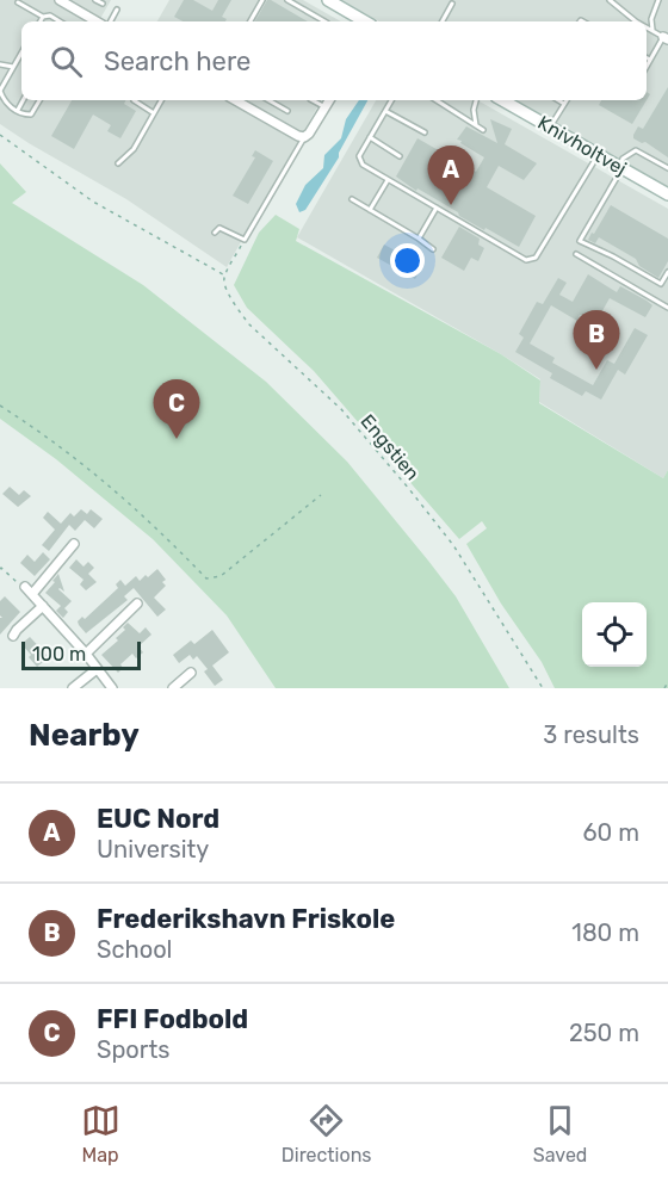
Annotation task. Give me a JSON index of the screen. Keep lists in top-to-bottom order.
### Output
{
  "streets": {
    "street": ["Knivholtvej"],
    "path": ["Engstien"]
  },
  "scale_bar": "100 m",
  "page": {
    "search": "Search here",
    "pins": ["A", "B", "C"],
    "scale": "100 m",
    "heading": ["Nearby", "3 results"],
    "list": [
      {
        "mark": "A",
        "name": "EUC Nord",
        "note": "University",
        "value": "60 m"
      },
      {
        "mark": "B",
        "name": "Frederikshavn Friskole",
        "note": "School",
        "value": "180 m"
      },
      {
        "mark": "C",
        "name": "FFI Fodbold",
        "note": "Sports",
        "value": "250 m"
      }
    ],
    "nav": ["Map", "Directions", "Saved"]
  }
}
